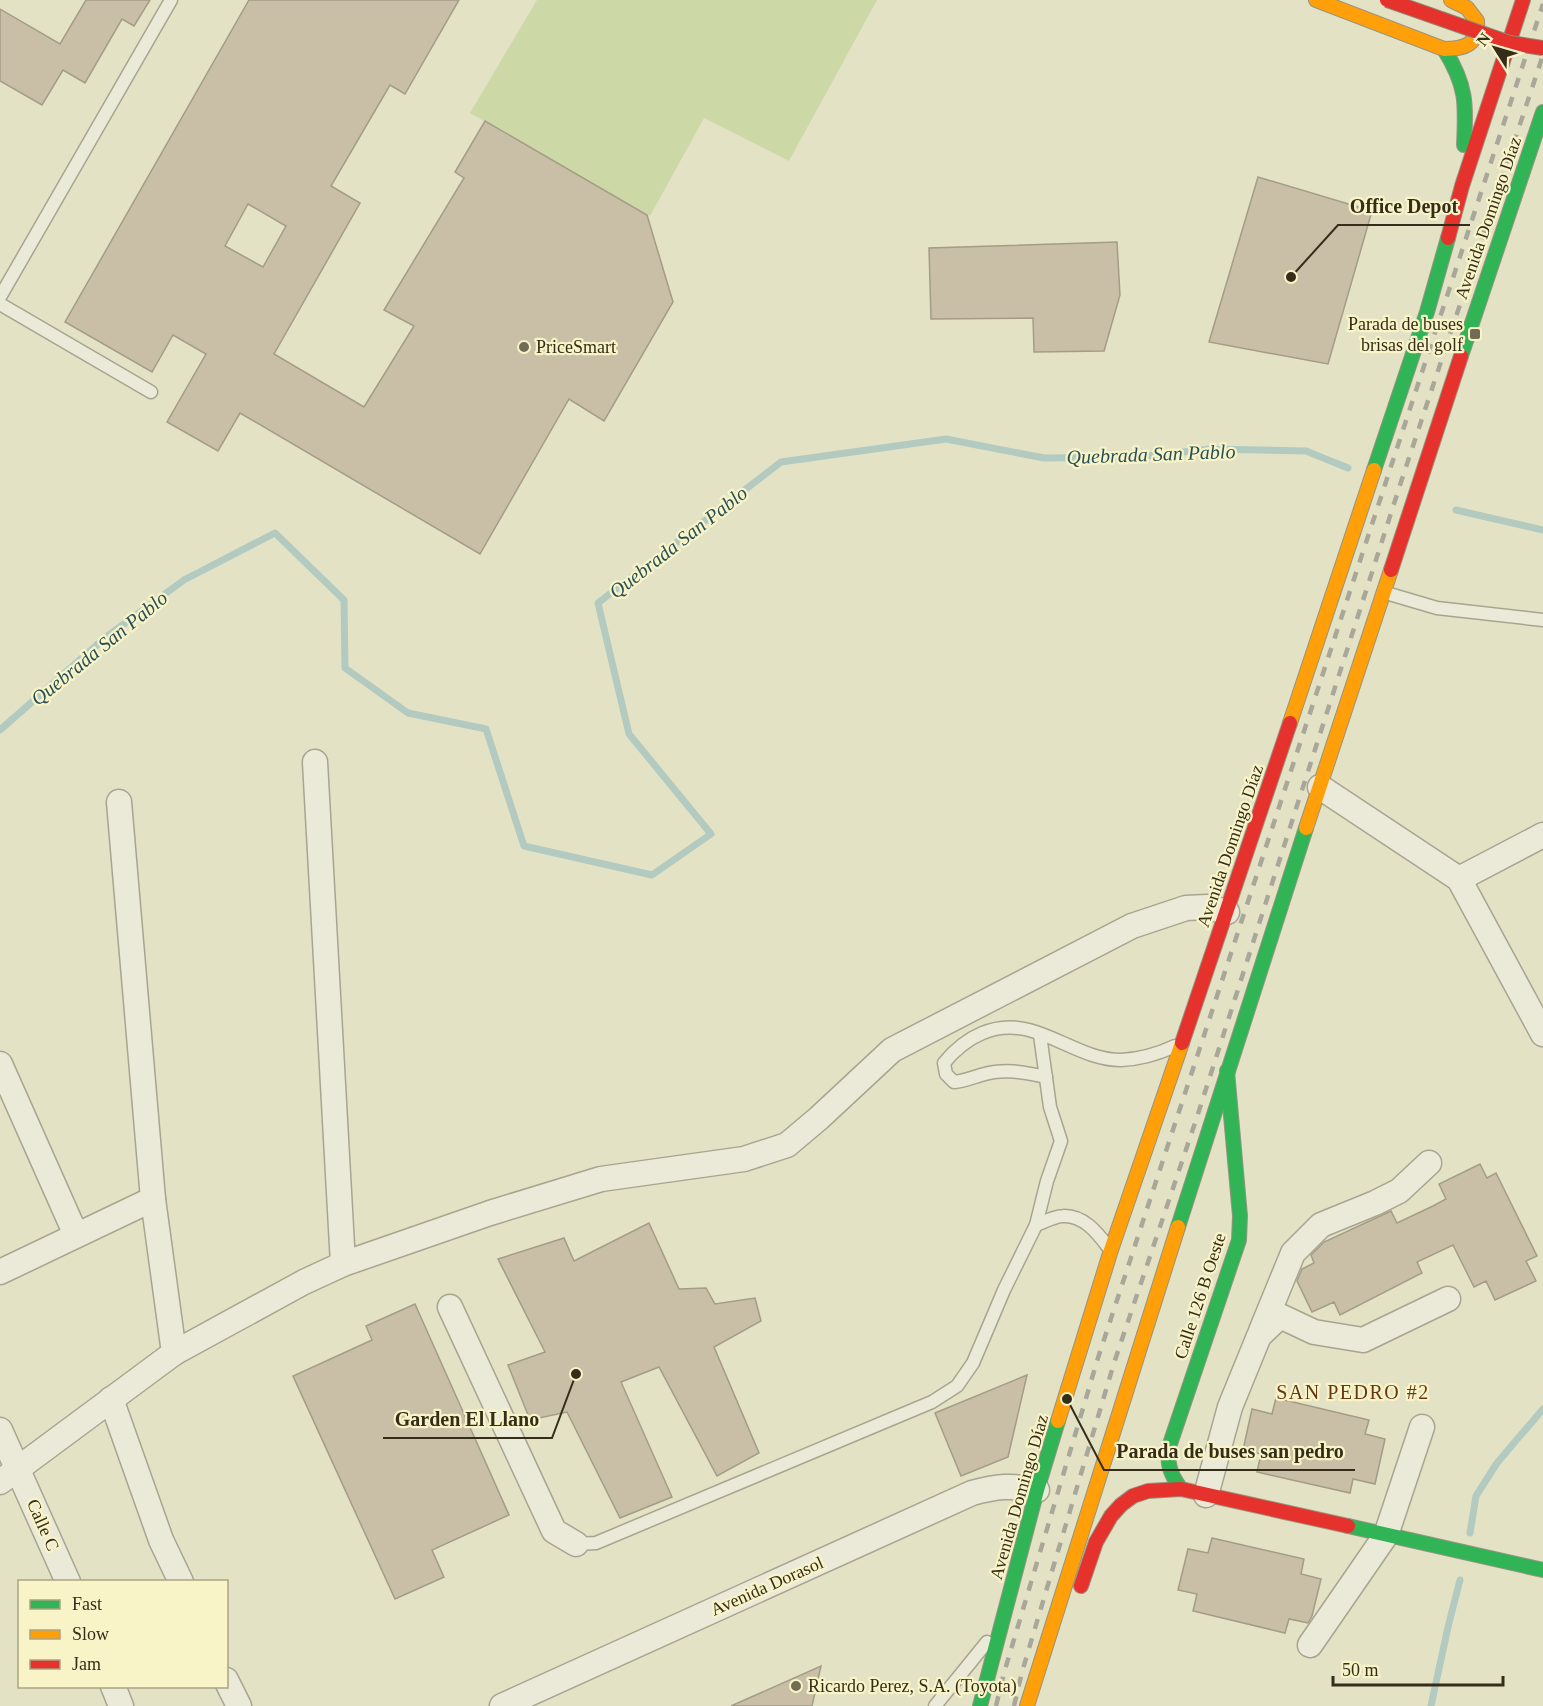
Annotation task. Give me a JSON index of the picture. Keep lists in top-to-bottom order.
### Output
{
  "streets": {
    "main road": ["Avenida Domingo Díaz", "Calle 126 B Oeste"],
    "street": ["Calle C", "Avenida Dorasol"]
  },
  "crossings": [
    ["Avenida Domingo Díaz", "Calle 126 B Oeste"],
    ["Avenida Domingo Díaz", "Avenida Dorasol"]
  ],
  "districts": ["SAN PEDRO #2"],
  "water": ["Quebrada San Pablo"],
  "places": {
    "other": [
      "Office Depot",
      "PriceSmart",
      "Garden El Llano",
      "Parada de buses san pedro",
      "Ricardo Perez, S.A. (Toyota)"
    ],
    "transit": ["Parada de buses brisas del golf"]
  },
  "legend": ["Fast", "Slow", "Jam"],
  "scale_bar": "50 m",
  "north": "top left"
}
